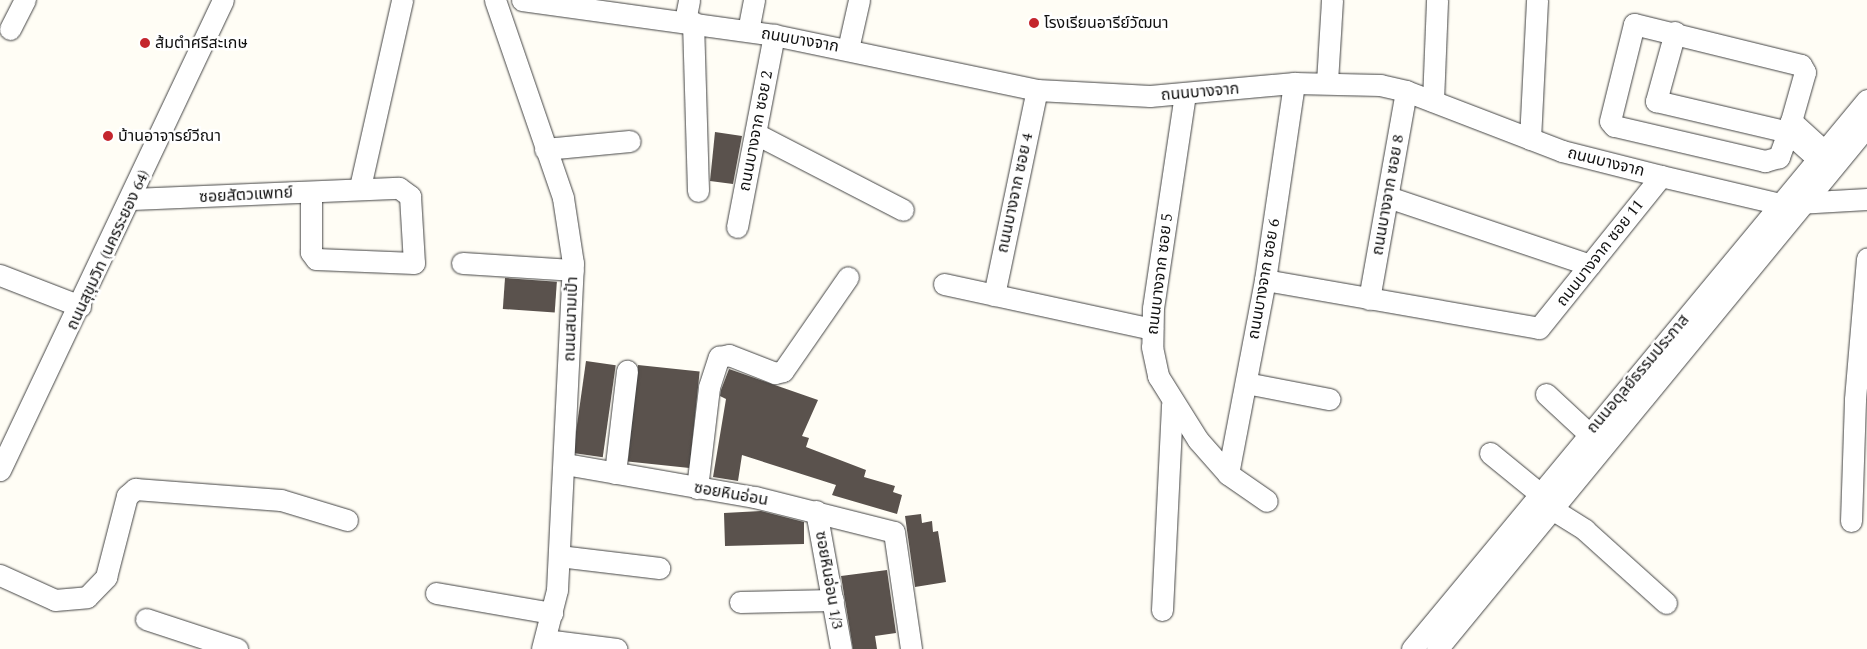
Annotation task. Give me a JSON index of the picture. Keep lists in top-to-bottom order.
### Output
{
  "streets": {
    "street": [
      "ถนนบางจาก",
      "ถนนบางจาก ซอย 2",
      "ถนนบางจาก ซอย 4",
      "ซอยสัตวแพทย์",
      "ถนนบางจาก ซอย 8",
      "ถนนสุขุมวิท (นครระยอง 64)",
      "ถนนบางจาก ซอย 11",
      "ถนนบางจาก ซอย 5",
      "ถนนบางจาก ซอย 6",
      "ถนนสนามเป้า",
      "ถนนอดุลย์ธรรมประภาส",
      "ซอยหินอ่อน",
      "ซอยหินอ่อน 1/3"
    ]
  },
  "crossings": [
    ["ถนนบางจาก", "ถนนบางจาก ซอย 2"],
    ["ถนนบางจาก", "ถนนบางจาก ซอย 4"],
    ["ถนนบางจาก", "ถนนบางจาก ซอย 8"],
    ["ถนนบางจาก", "ถนนบางจาก ซอย 11"],
    ["ถนนบางจาก", "ถนนบางจาก ซอย 5"],
    ["ถนนบางจาก", "ถนนบางจาก ซอย 6"],
    ["ถนนบางจาก", "ถนนอดุลย์ธรรมประภาส"],
    ["ซอยสัตวแพทย์", "ถนนสุขุมวิท (นครระยอง 64)"],
    ["ถนนบางจาก ซอย 8", "ถนนบางจาก ซอย 11"],
    ["ถนนบางจาก ซอย 5", "ถนนบางจาก ซอย 6"],
    ["ถนนสนามเป้า", "ซอยหินอ่อน"],
    ["ซอยหินอ่อน", "ซอยหินอ่อน 1/3"]
  ],
  "places": ["โรงเรียนอารีย์วัฒนา", "ส้มตำศรีสะเกษ", "บ้านอาจารย์วีณา"]
}
